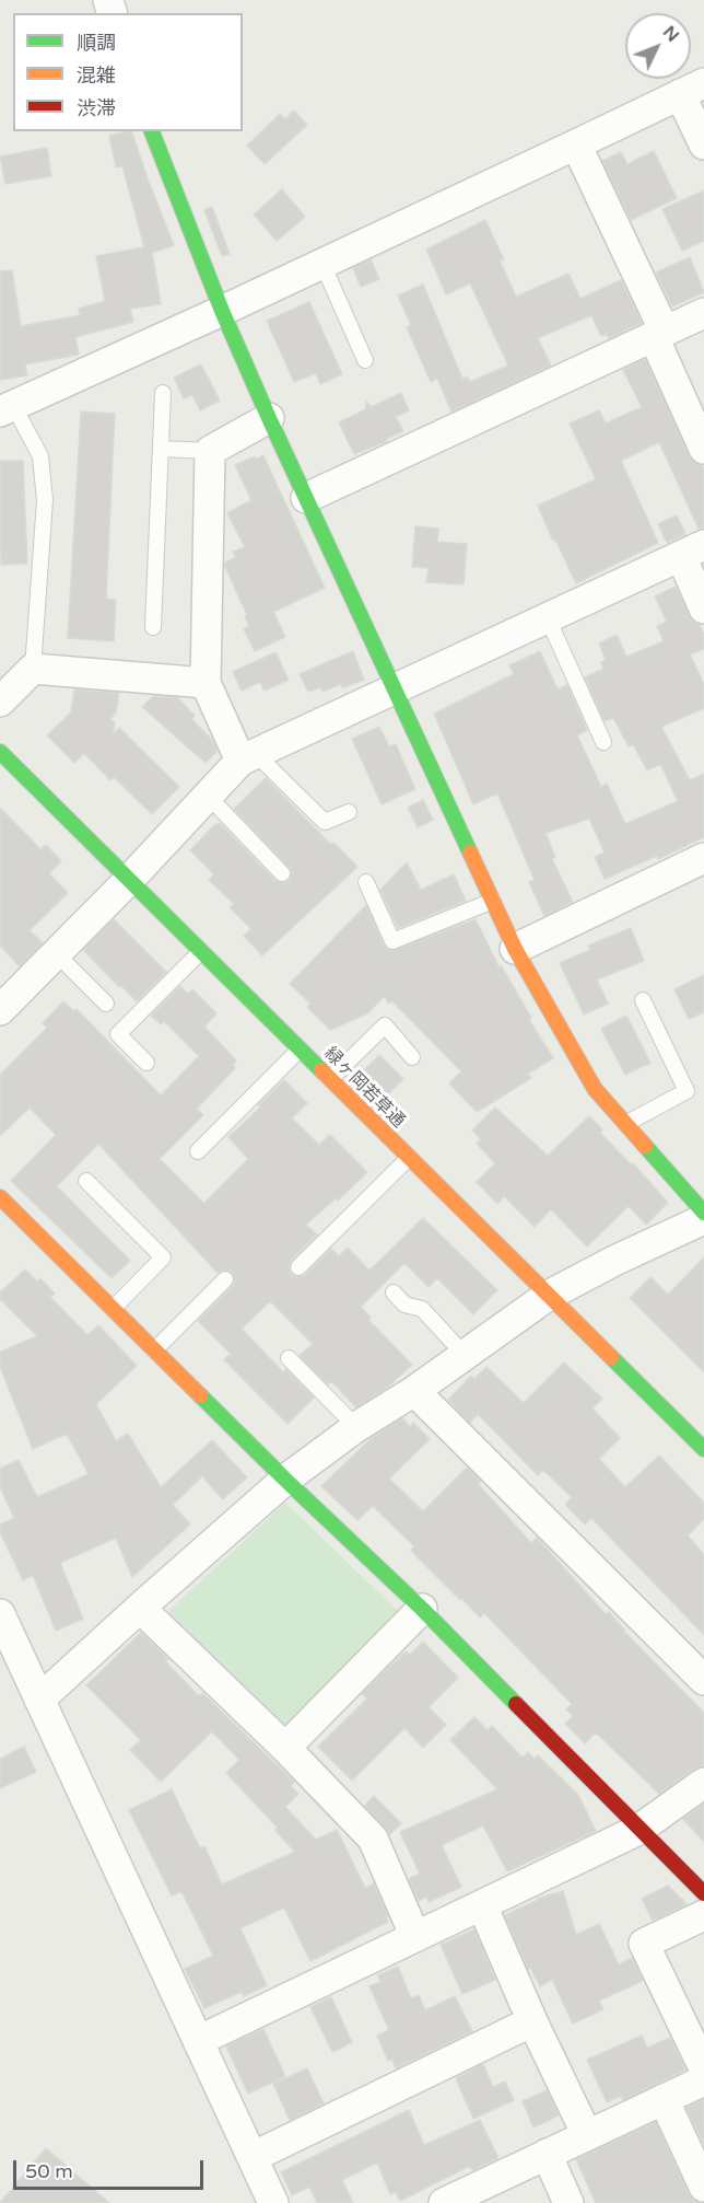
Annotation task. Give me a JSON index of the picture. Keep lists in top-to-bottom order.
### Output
{
  "streets": {
    "street": ["緑ヶ岡若草通"]
  },
  "legend": ["順調", "混雑", "渋滞"],
  "scale_bar": "50 m",
  "north": "top right"
}
